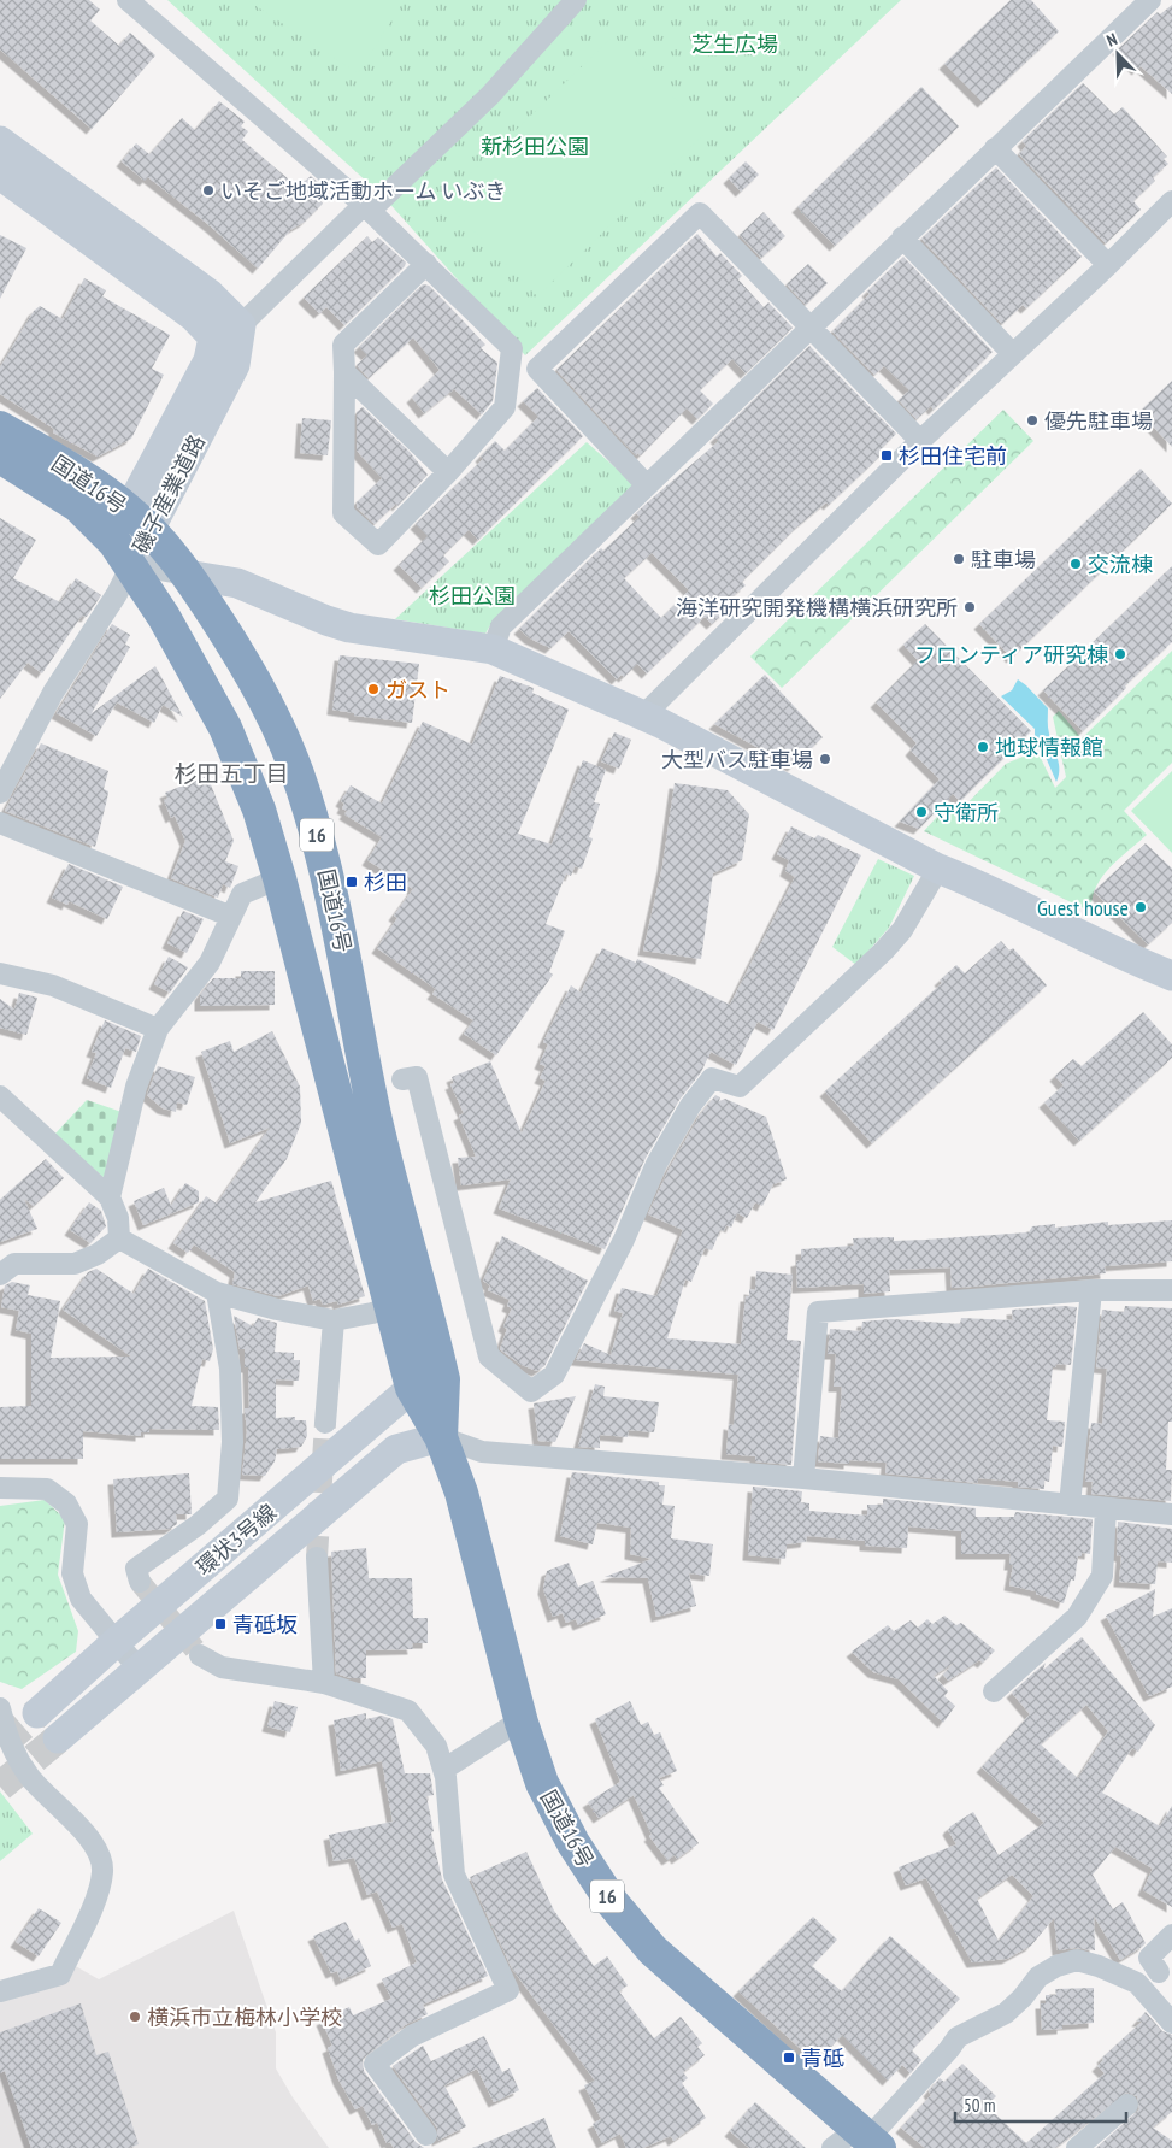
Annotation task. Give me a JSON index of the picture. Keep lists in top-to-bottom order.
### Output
{
  "streets": {
    "highway": ["国道16号", "16"],
    "street": ["磯子産業道路", "環状3号線"]
  },
  "crossings": [
    ["国道16号", "磯子産業道路"],
    ["国道16号", "環状3号線"]
  ],
  "districts": ["杉田五丁目"],
  "parks": ["芝生広場", "新杉田公園", "杉田公園"],
  "places": {
    "other": [
      "いそご地域活動ホーム いぶき",
      "優先駐車場",
      "駐車場",
      "交流棟",
      "海洋研究開発機構横浜研究所",
      "フロンティア研究棟",
      "ガスト",
      "地球情報館",
      "大型バス駐車場",
      "守衛所",
      "Guest house",
      "横浜市立梅林小学校"
    ],
    "transit": [
      "杉田住宅前",
      "杉田",
      "青砥坂",
      "青砥"
    ]
  },
  "scale_bar": "50 m",
  "north": "top left"
}
